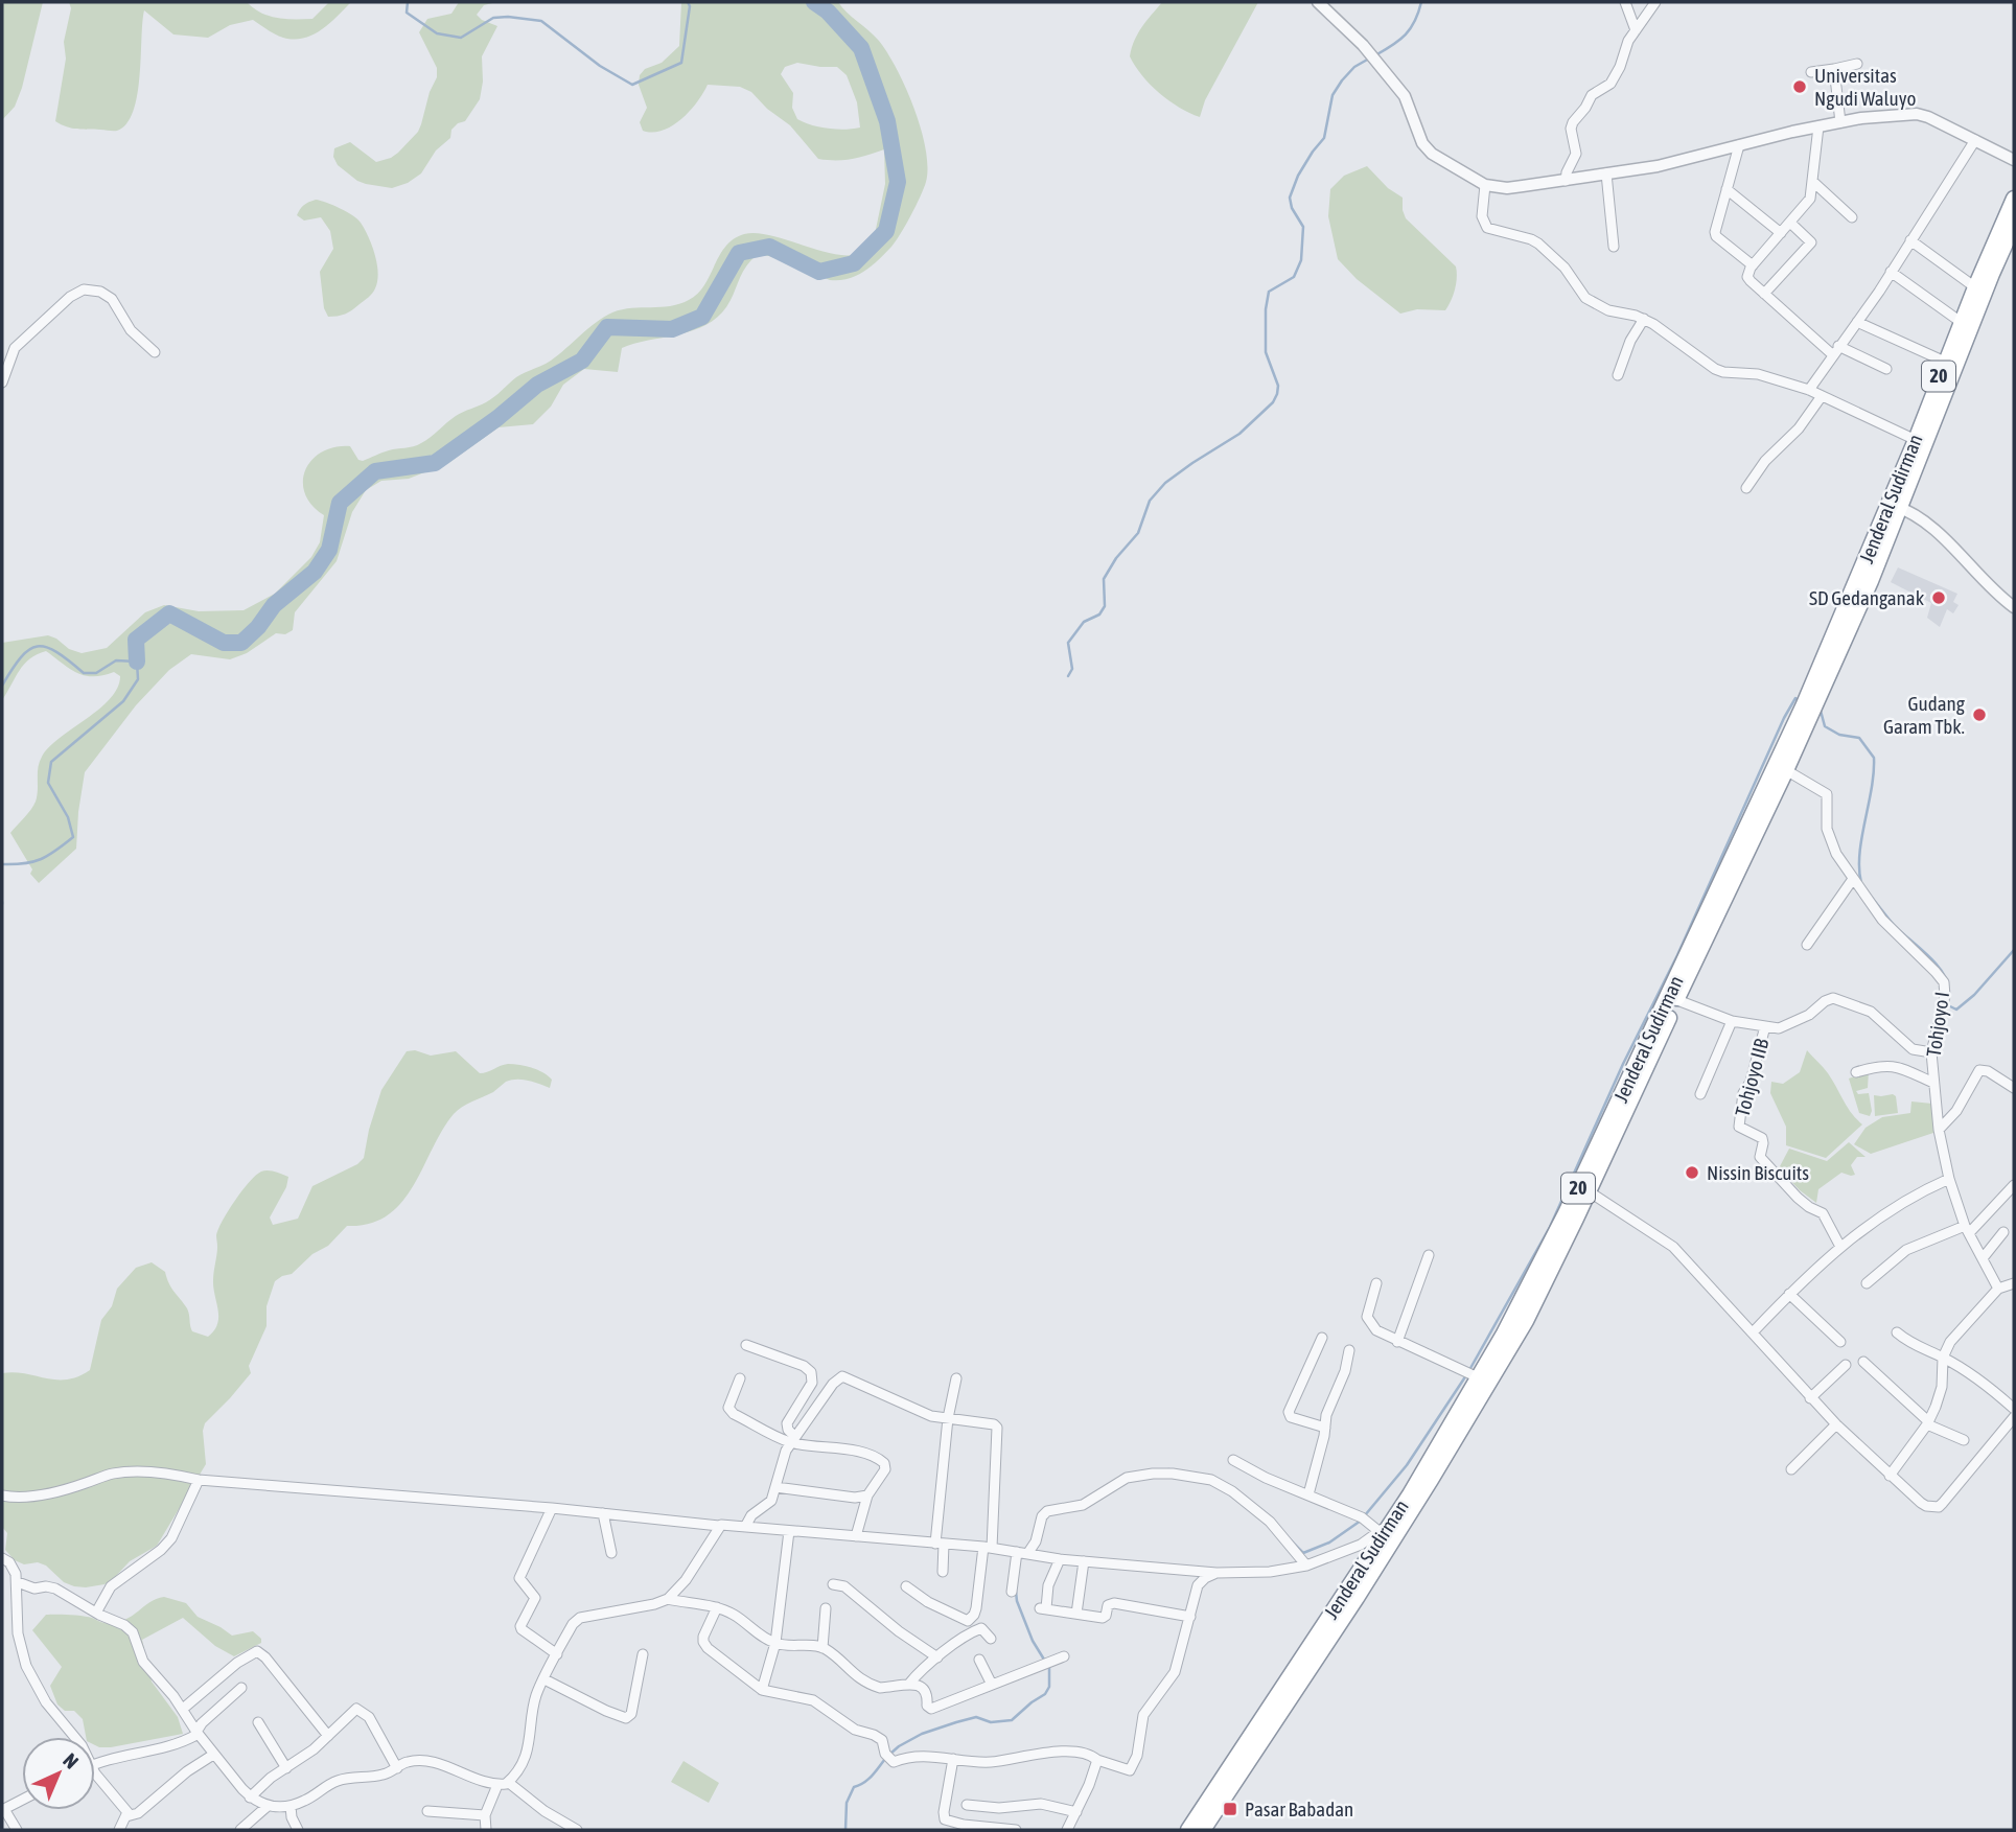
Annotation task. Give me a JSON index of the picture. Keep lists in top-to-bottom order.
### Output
{
  "streets": {
    "highway": ["20", "Jenderal Sudirman"],
    "street": ["Tohjoyo I", "Tohjoyo IIB"]
  },
  "crossings": [
    ["Jenderal Sudirman", "Tohjoyo I"]
  ],
  "places": {
    "other": [
      "Universitas Ngudi Waluyo",
      "SD Gedanganak",
      "Gudang Garam Tbk.",
      "Nissin Biscuits"
    ],
    "transit": ["Pasar Babadan"]
  },
  "north": "top right"
}
